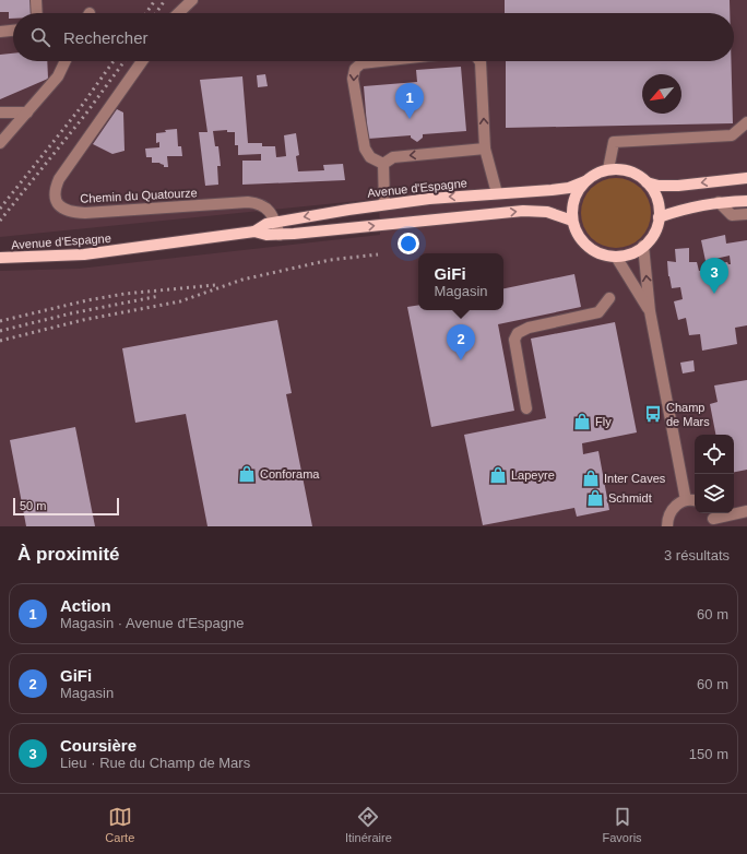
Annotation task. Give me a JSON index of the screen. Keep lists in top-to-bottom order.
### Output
{
  "streets": {
    "main road": ["Avenue d'Espagne"],
    "street": ["Chemin du Quatourze"]
  },
  "crossings": [
    ["Avenue d'Espagne", "Chemin du Quatourze"]
  ],
  "places": {
    "bus stop": ["Champ de Mars"],
    "shop": [
      "Fly",
      "Conforama",
      "Lapeyre",
      "Inter Caves",
      "Schmidt"
    ]
  },
  "scale_bar": "50 m",
  "north": "bottom left",
  "page": {
    "search": "Rechercher",
    "pins": ["1", "3", "2"],
    "popup": ["GiFi", "Magasin"],
    "scale": "50 m",
    "heading": ["À proximité", "3 résultats"],
    "list": [
      {
        "mark": "1",
        "name": "Action",
        "note": "Magasin · Avenue d'Espagne",
        "value": "60 m"
      },
      {
        "mark": "2",
        "name": "GiFi",
        "note": "Magasin",
        "value": "60 m"
      },
      {
        "mark": "3",
        "name": "Coursière",
        "note": "Lieu · Rue du Champ de Mars",
        "value": "150 m"
      }
    ],
    "nav": ["Carte", "Itinéraire", "Favoris"]
  }
}
